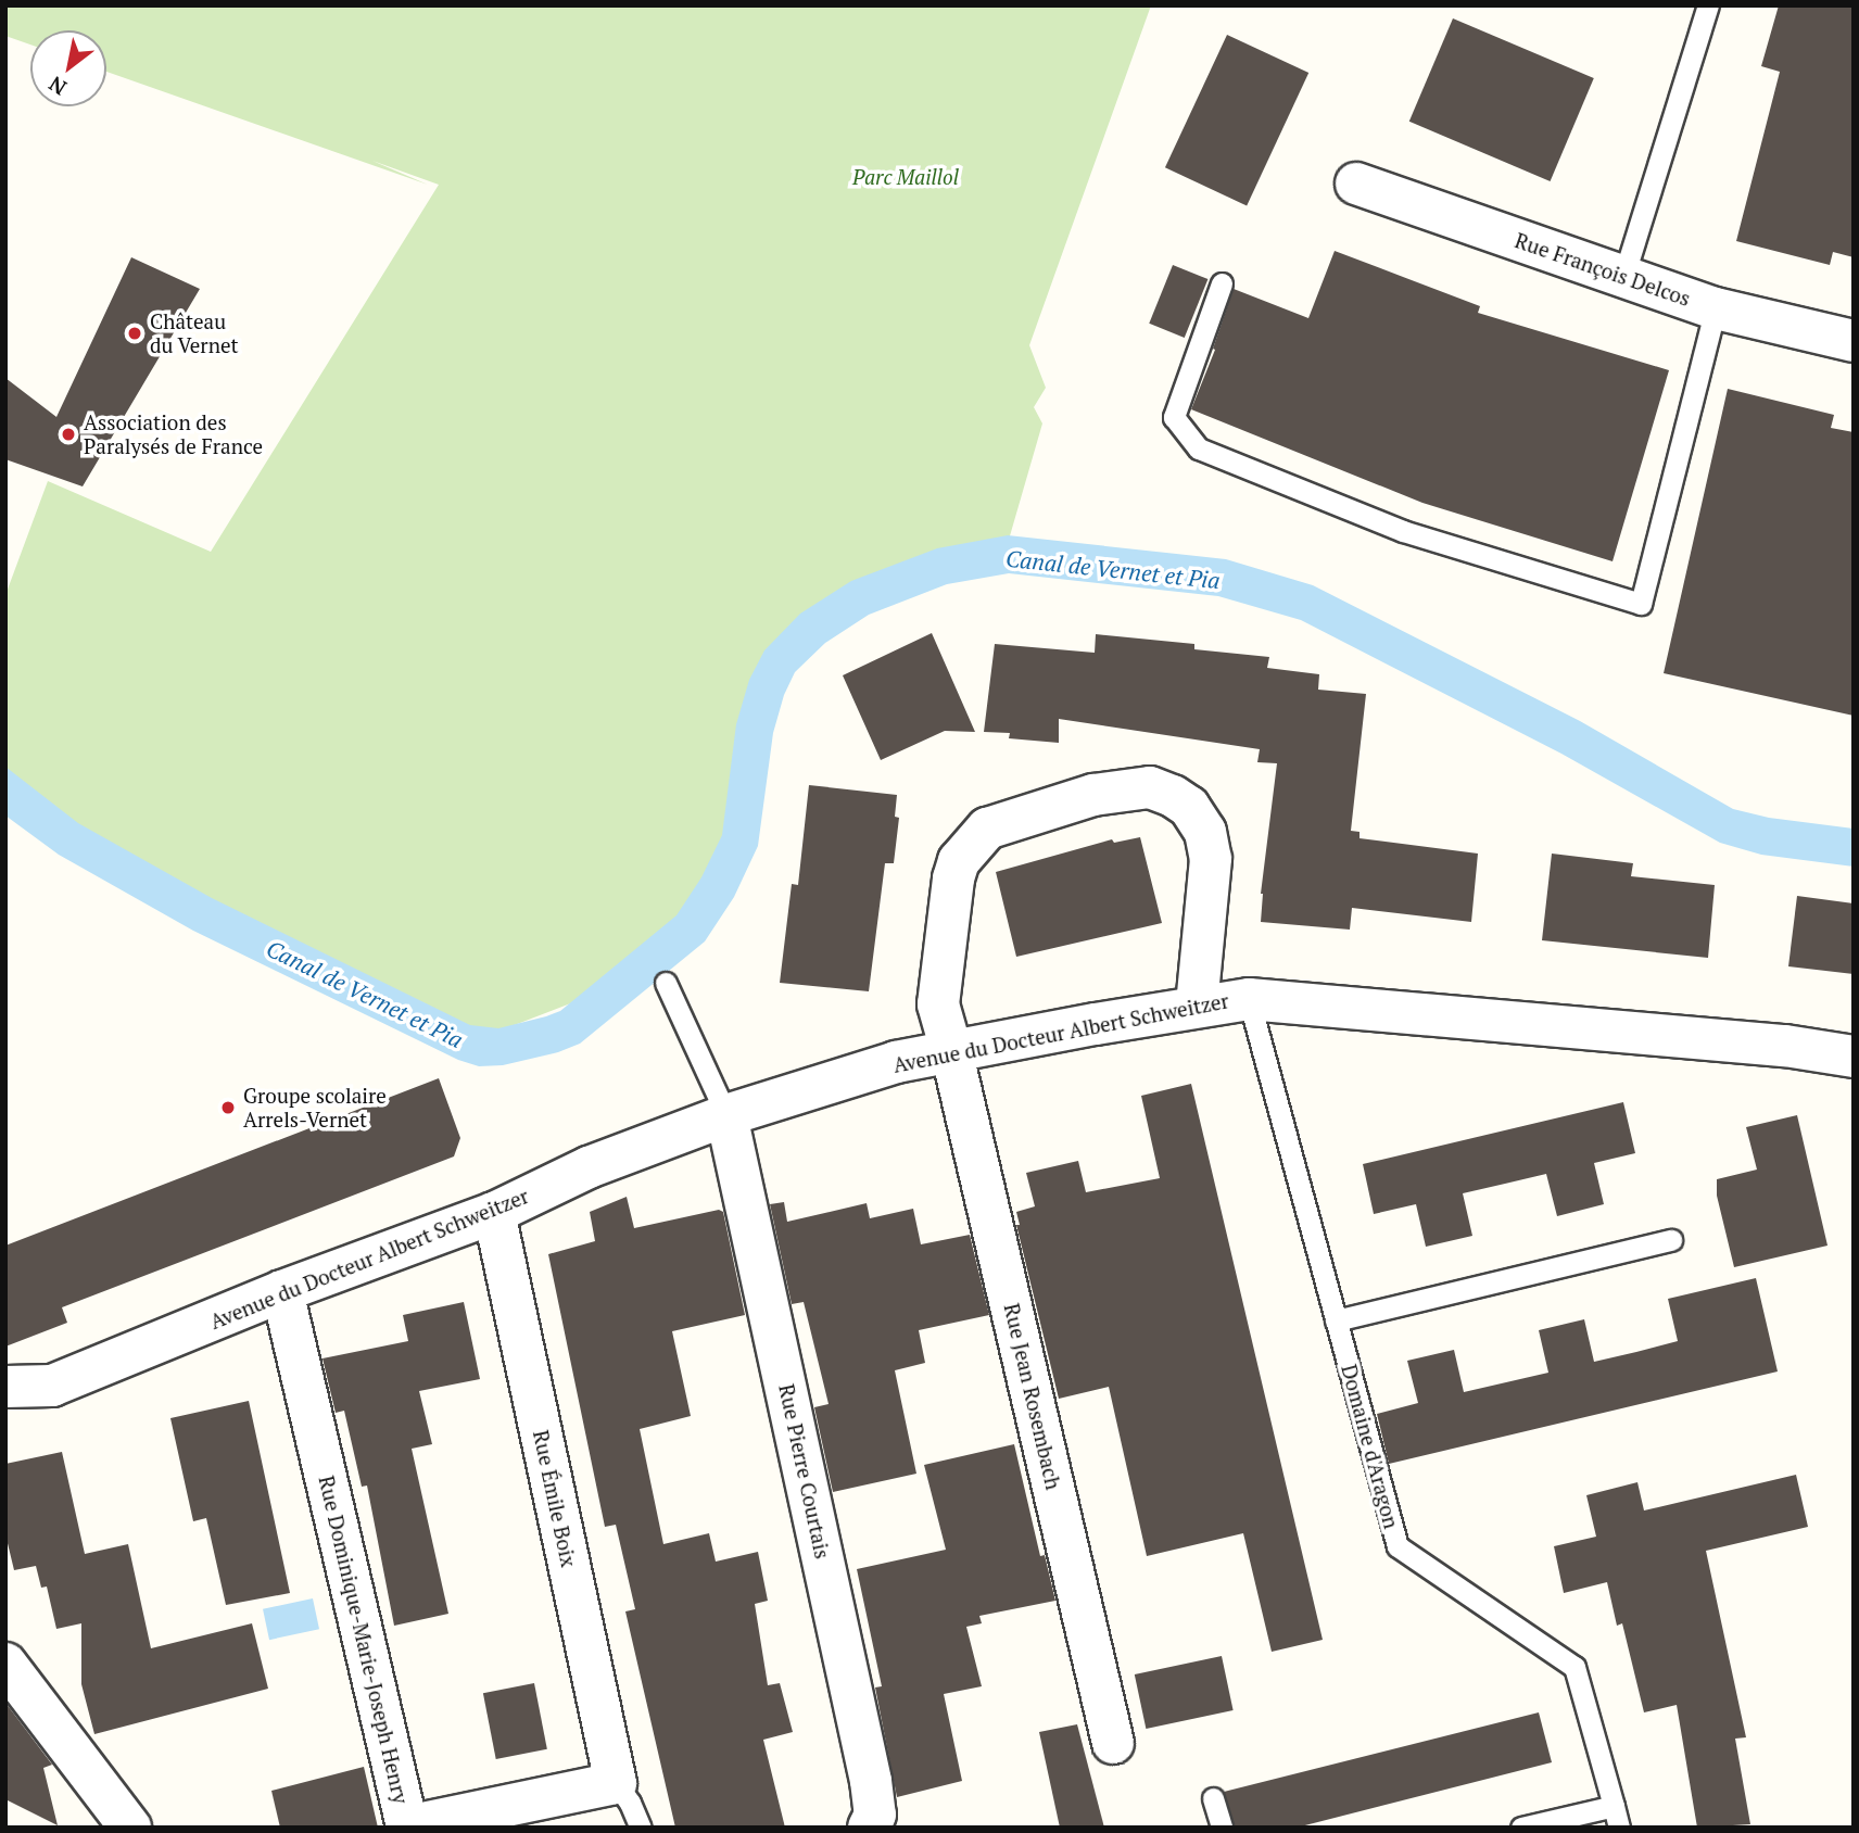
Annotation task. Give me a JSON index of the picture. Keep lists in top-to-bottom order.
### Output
{
  "streets": {
    "street": [
      "Rue François Delcos",
      "Avenue du Docteur Albert Schweitzer",
      "Rue Jean Rosembach",
      "Rue Pierre Courtais",
      "Rue Émile Boix",
      "Rue Dominique-Marie-Joseph Henry"
    ],
    "lane": ["Domaine d'Aragon"]
  },
  "crossings": [
    ["Avenue du Docteur Albert Schweitzer", "Rue Jean Rosembach"],
    ["Avenue du Docteur Albert Schweitzer", "Domaine d'Aragon"],
    ["Avenue du Docteur Albert Schweitzer", "Rue Pierre Courtais"],
    ["Avenue du Docteur Albert Schweitzer", "Rue Émile Boix"],
    ["Avenue du Docteur Albert Schweitzer", "Rue Dominique-Marie-Joseph Henry"],
    ["Rue Émile Boix", "Rue Dominique-Marie-Joseph Henry"]
  ],
  "water": ["Canal de Vernet et Pia"],
  "parks": ["Parc Maillol"],
  "places": ["Château du Vernet", "Association des Paralysés de France", "Groupe scolaire Arrels-Vernet"],
  "north": "bottom left"
}
